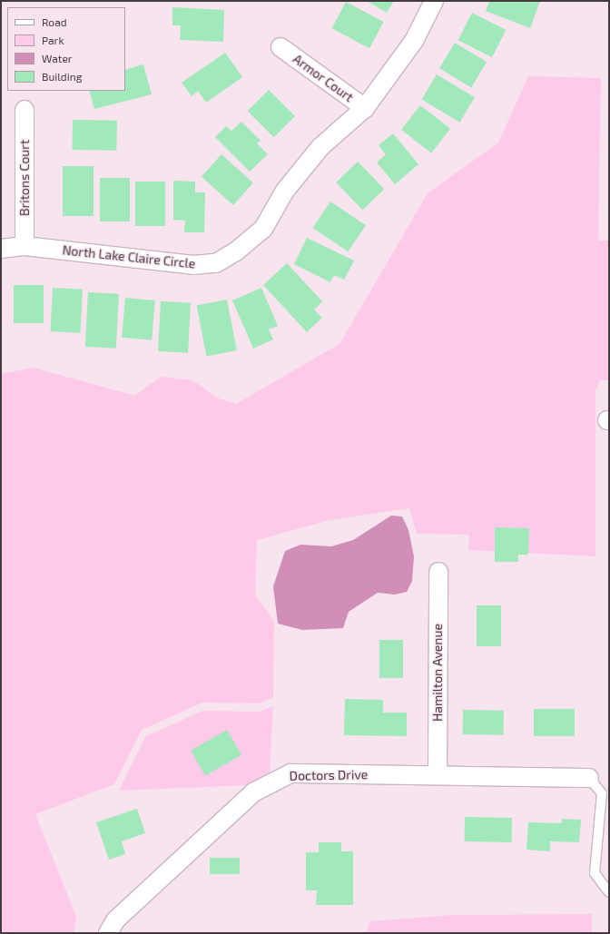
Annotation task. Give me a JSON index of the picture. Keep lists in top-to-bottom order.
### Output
{
  "streets": {
    "street": [
      "Armor Court",
      "Britons Court",
      "North Lake Claire Circle",
      "Hamilton Avenue",
      "Doctors Drive"
    ]
  },
  "crossings": [
    ["Armor Court", "North Lake Claire Circle"],
    ["Britons Court", "North Lake Claire Circle"],
    ["Hamilton Avenue", "Doctors Drive"]
  ],
  "legend": [
    "Road",
    "Park",
    "Water",
    "Building"
  ]
}
